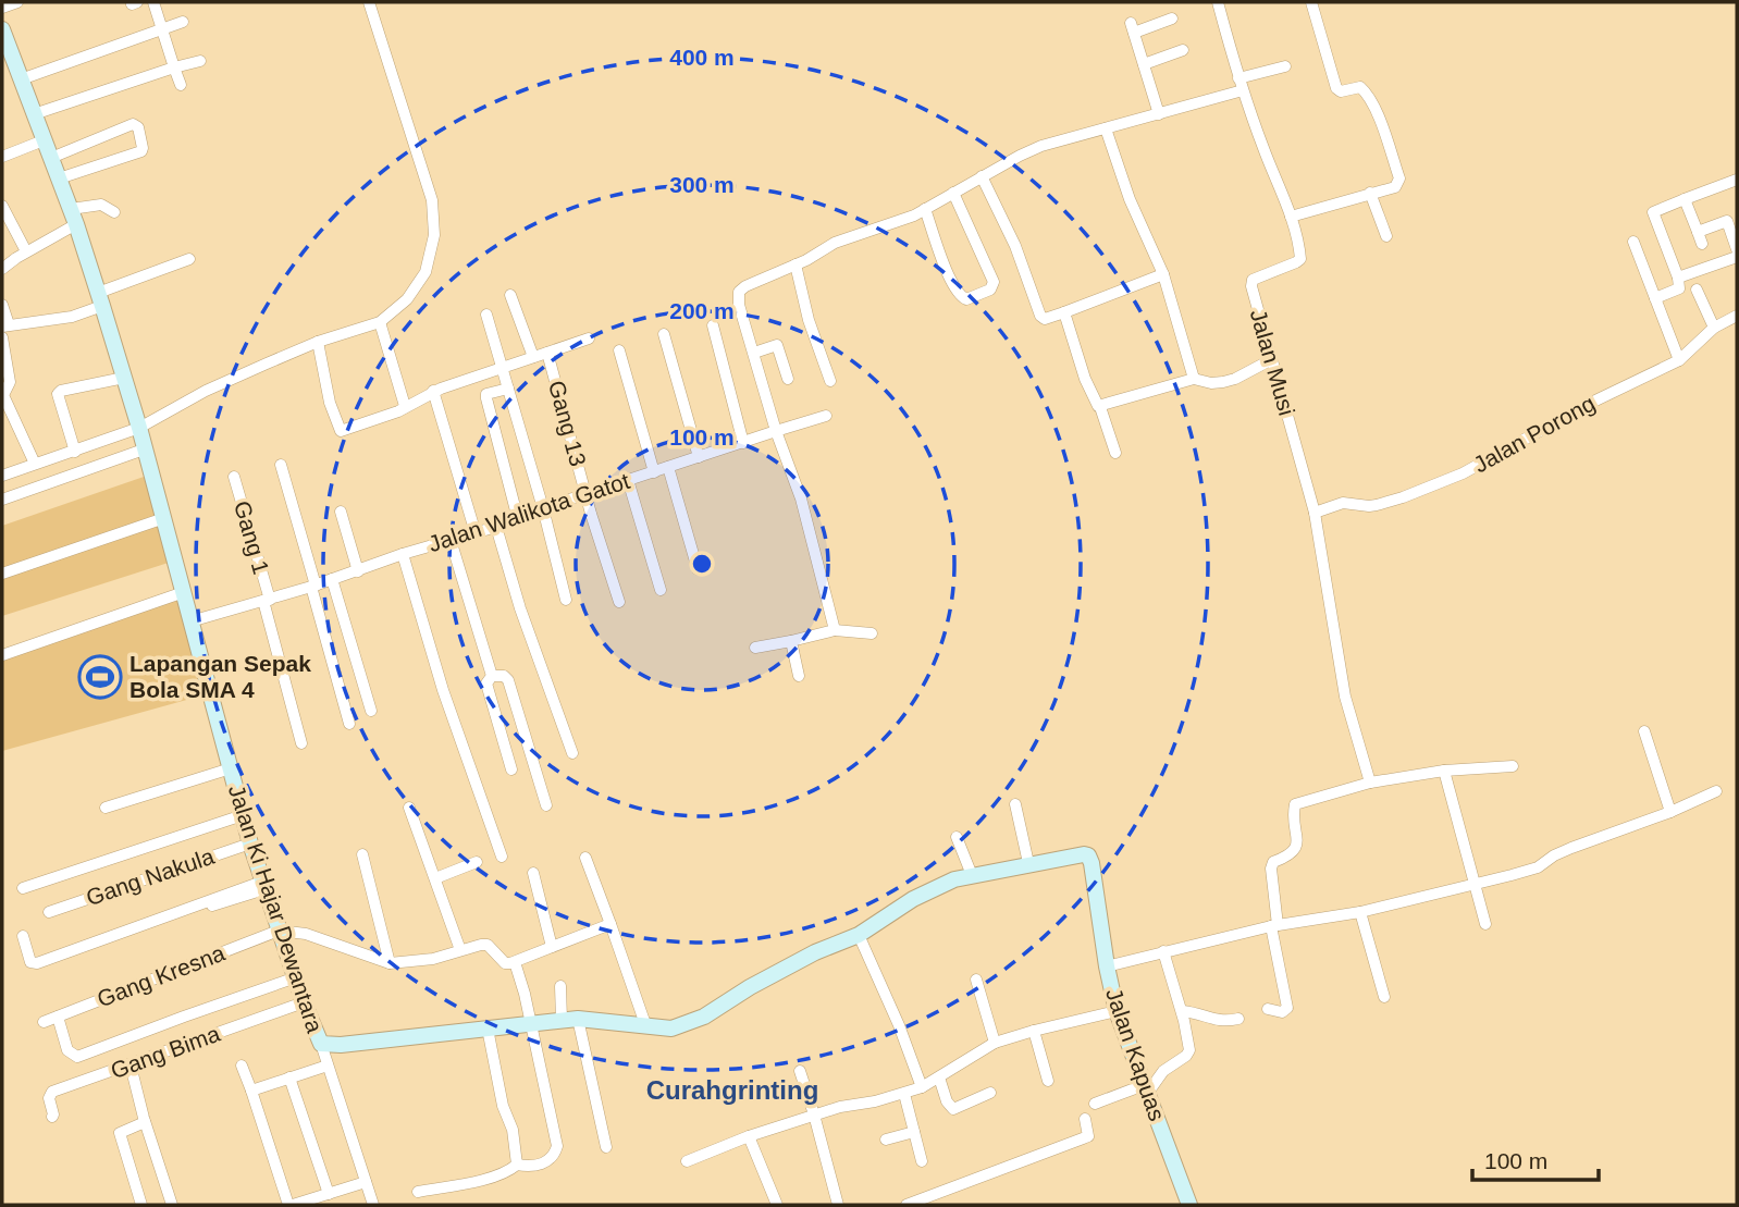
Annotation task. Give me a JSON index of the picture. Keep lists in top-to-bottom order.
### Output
{
  "streets": {
    "main road": ["Jalan Ki Hajar Dewantara", "Jalan Kapuas"],
    "street": [
      "Jalan Musi",
      "Gang 13",
      "Jalan Porong",
      "Jalan Walikota Gatot",
      "Gang 1",
      "Gang Nakula",
      "Gang Kresna",
      "Gang Bima"
    ]
  },
  "crossings": [
    ["Jalan Musi", "Jalan Porong"],
    ["Gang 13", "Jalan Walikota Gatot"],
    ["Jalan Walikota Gatot", "Gang 1"],
    ["Jalan Walikota Gatot", "Jalan Ki Hajar Dewantara"],
    ["Gang Nakula", "Jalan Ki Hajar Dewantara"],
    ["Jalan Ki Hajar Dewantara", "Gang Kresna"],
    ["Jalan Ki Hajar Dewantara", "Gang Bima"],
    ["Jalan Ki Hajar Dewantara", "Jalan Kapuas"]
  ],
  "districts": ["Curahgrinting"],
  "places": {
    "sports": ["Lapangan Sepak Bola SMA 4"]
  },
  "scale_bar": "100 m",
  "rings": [
    "400 m",
    "300 m",
    "200 m",
    "100 m"
  ]
}
